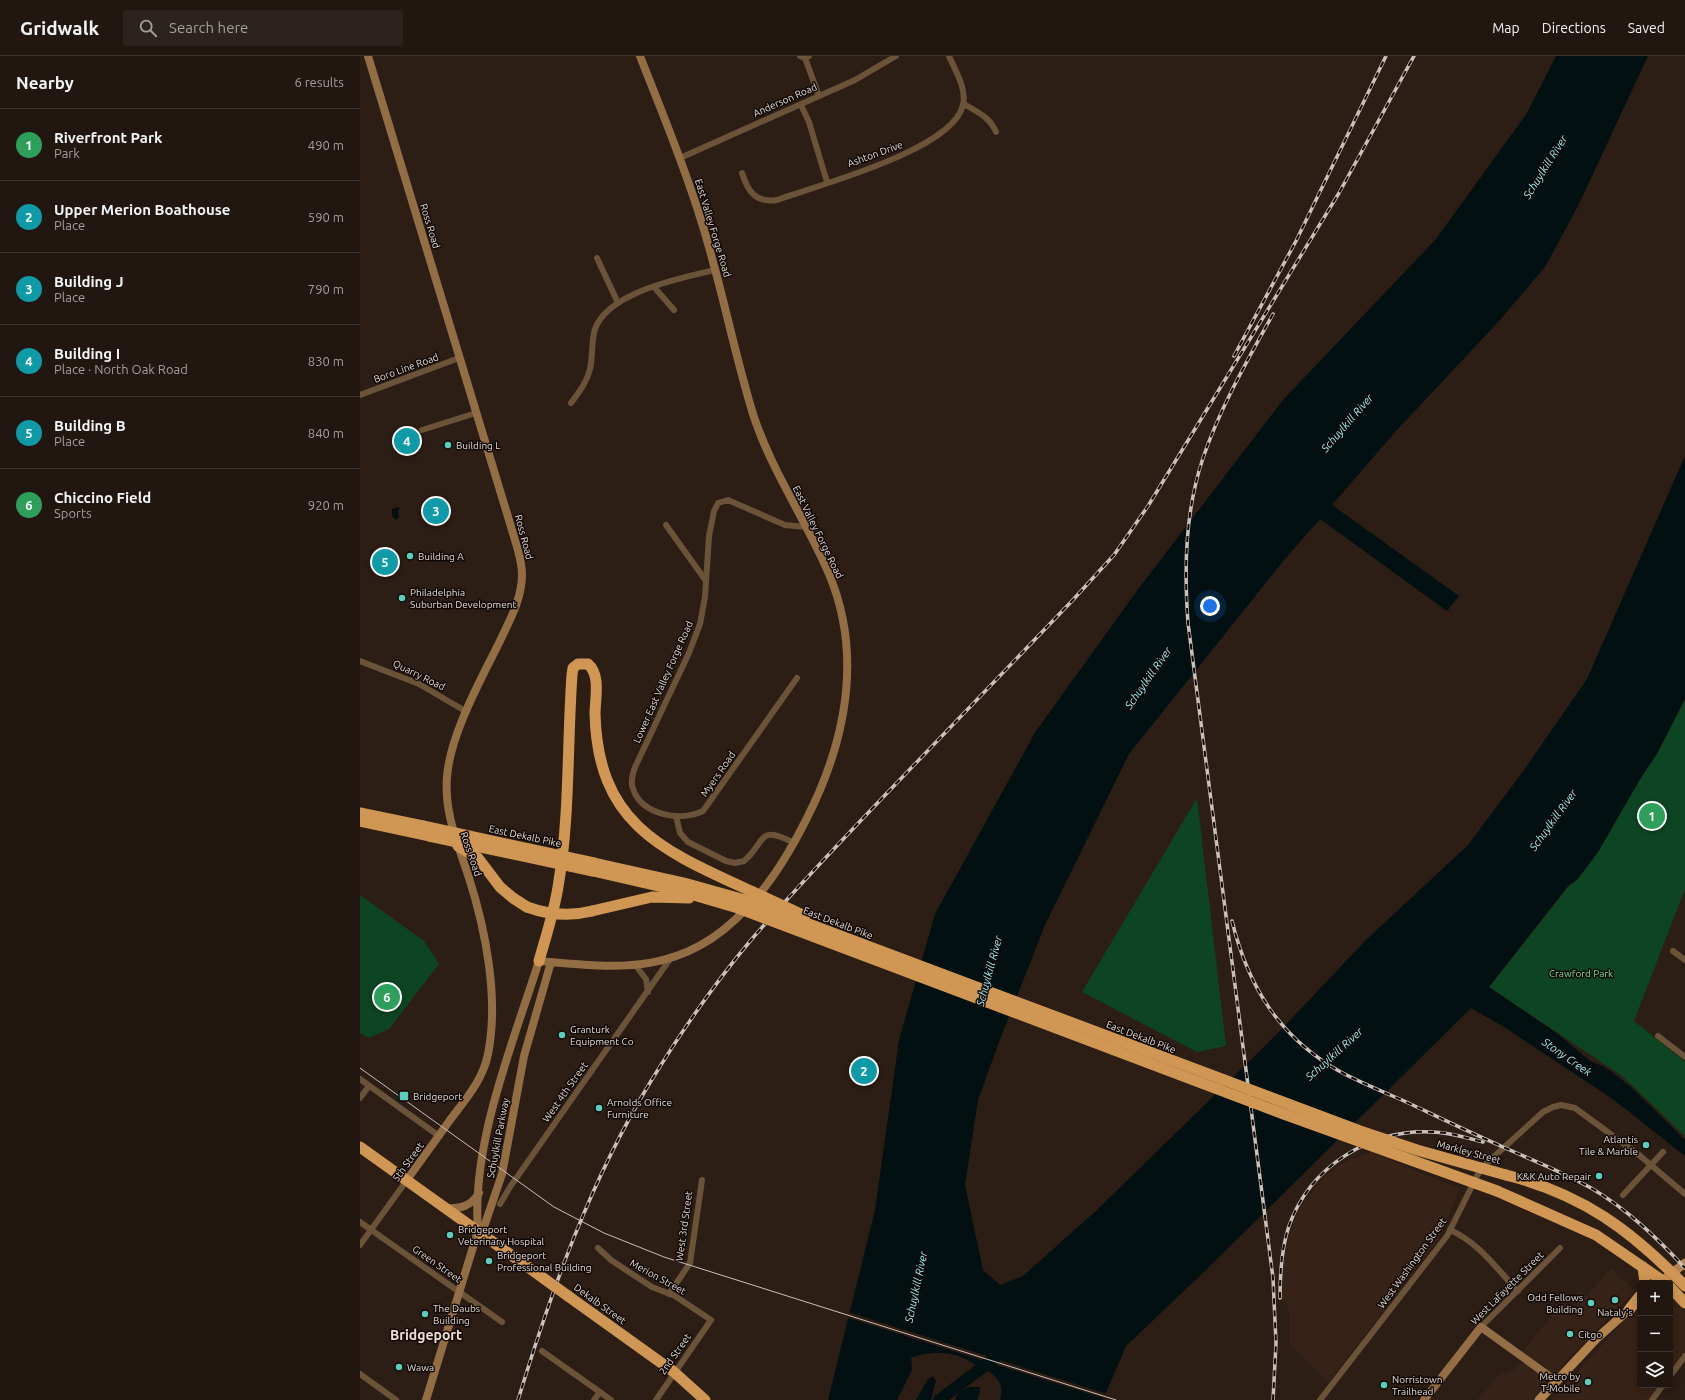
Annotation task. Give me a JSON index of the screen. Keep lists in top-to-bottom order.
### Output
{
  "streets": {
    "highway": ["East Dekalb Pike", "Markley Street", "Dekalb Street"],
    "main road": [
      "Ross Road",
      "East Valley Forge Road",
      "Schuylkill Parkway",
      "5th Street",
      "West Lafayette Street"
    ],
    "street": [
      "Anderson Road",
      "Ashton Drive",
      "Boro Line Road",
      "Quarry Road",
      "Lower East Valley Forge Road",
      "Myers Road",
      "West 4th Street",
      "West 3rd Street",
      "West Washington Street",
      "Green Street",
      "Merion Street",
      "2nd Street"
    ]
  },
  "crossings": [
    ["Anderson Road", "East Valley Forge Road"],
    ["Ross Road", "Boro Line Road"],
    ["Ross Road", "Quarry Road"],
    ["Ross Road", "5th Street"],
    ["East Valley Forge Road", "Lower East Valley Forge Road"],
    ["East Valley Forge Road", "West 4th Street"],
    ["East Valley Forge Road", "Schuylkill Parkway"],
    ["Lower East Valley Forge Road", "Myers Road"],
    ["East Dekalb Pike", "Markley Street"],
    ["Schuylkill Parkway", "Dekalb Street"],
    ["5th Street", "Green Street"],
    ["5th Street", "Dekalb Street"],
    ["West 3rd Street", "Merion Street"],
    ["Merion Street", "2nd Street"],
    ["Dekalb Street", "2nd Street"]
  ],
  "districts": ["Bridgeport"],
  "water": ["Schuylkill River", "Stony Creek"],
  "parks": ["Crawford Park"],
  "places": {
    "other": [
      "Building L",
      "Building A",
      "Philadelphia Suburban Development",
      "Granturk Equipment Co",
      "Arnolds Office Furniture",
      "Atlantis Tile & Marble",
      "K&K Auto Repair",
      "Bridgeport Veterinary Hospital",
      "Bridgeport Professional Building",
      "Nataly's",
      "Odd Fellows Building",
      "The Daubs Building",
      "Citgo",
      "Wawa",
      "Metro by T-Mobile",
      "Norristown Trailhead"
    ],
    "transit": ["Bridgeport"]
  },
  "page": {
    "header": "Gridwalk",
    "search": "Search here",
    "nav": ["Map", "Directions", "Saved"],
    "heading": ["Nearby", "6 results"],
    "list": [
      {
        "mark": "1",
        "name": "Riverfront Park",
        "note": "Park",
        "value": "490 m"
      },
      {
        "mark": "2",
        "name": "Upper Merion Boathouse",
        "note": "Place",
        "value": "590 m"
      },
      {
        "mark": "3",
        "name": "Building J",
        "note": "Place",
        "value": "790 m"
      },
      {
        "mark": "4",
        "name": "Building I",
        "note": "Place · North Oak Road",
        "value": "830 m"
      },
      {
        "mark": "5",
        "name": "Building B",
        "note": "Place",
        "value": "840 m"
      },
      {
        "mark": "6",
        "name": "Chiccino Field",
        "note": "Sports",
        "value": "920 m"
      }
    ],
    "pins": [
      "4",
      "3",
      "5",
      "1",
      "6",
      "2"
    ],
    "map_buttons": ["+", "−"]
  }
}
